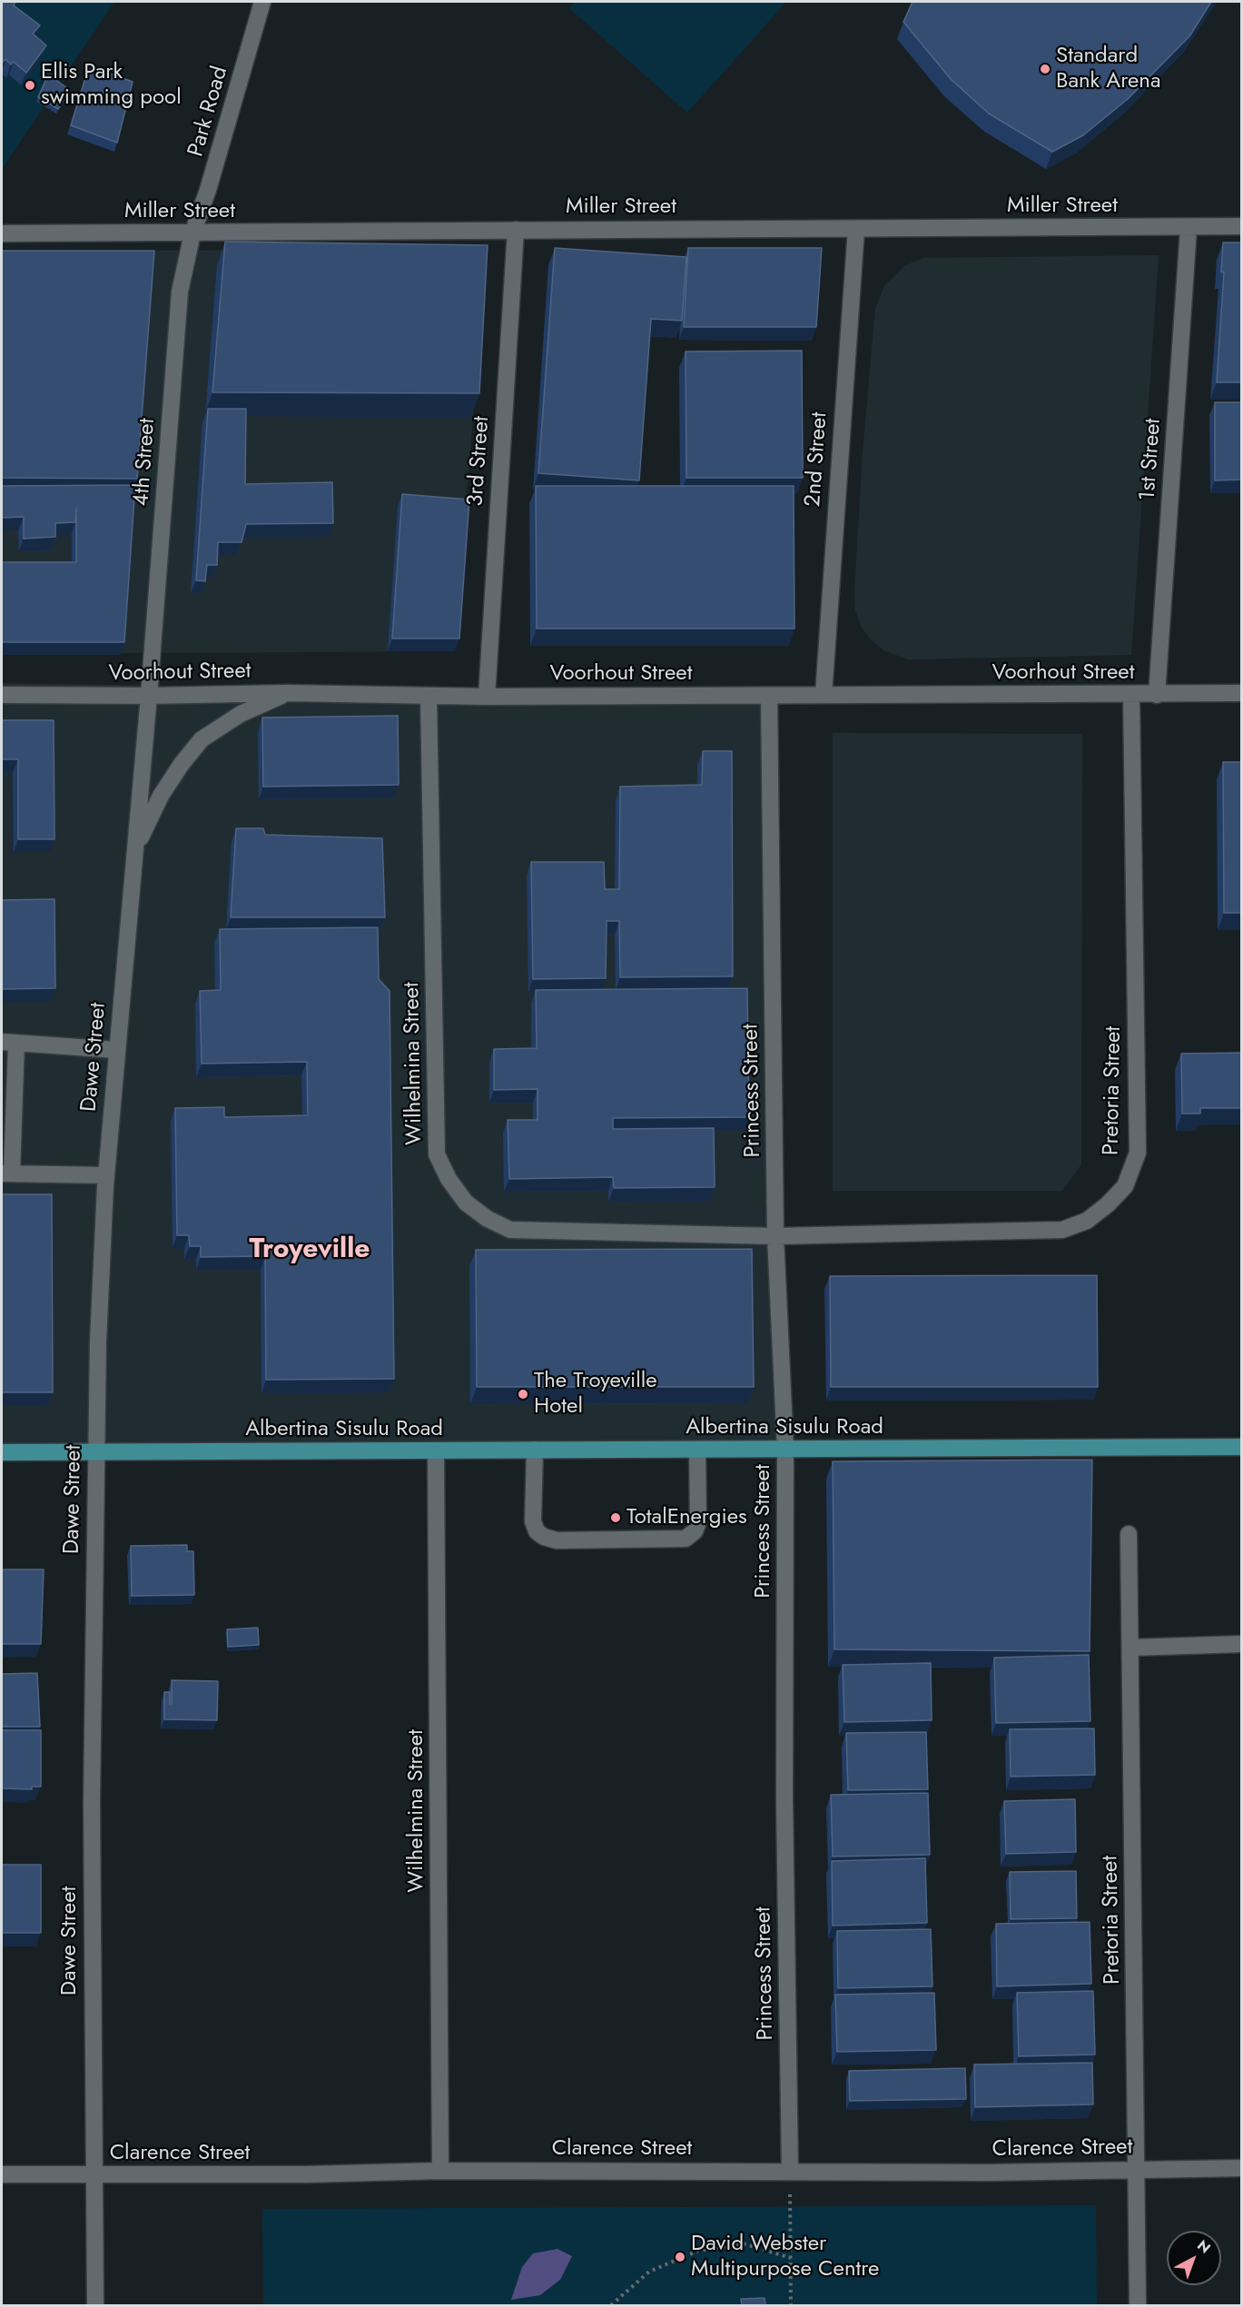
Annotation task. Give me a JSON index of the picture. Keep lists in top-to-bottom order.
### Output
{
  "streets": {
    "main road": ["Albertina Sisulu Road"],
    "street": [
      "Park Road",
      "Miller Street",
      "2nd Street",
      "1st Street",
      "3rd Street",
      "4th Street",
      "Voorhout Street",
      "Dawe Street",
      "Wilhelmina Street",
      "Princess Street",
      "Pretoria Street",
      "Clarence Street"
    ]
  },
  "crossings": [
    ["Park Road", "Miller Street"],
    ["Park Road", "4th Street"],
    ["Miller Street", "2nd Street"],
    ["Miller Street", "1st Street"],
    ["Miller Street", "3rd Street"],
    ["Miller Street", "4th Street"],
    ["2nd Street", "Voorhout Street"],
    ["1st Street", "Voorhout Street"],
    ["3rd Street", "Voorhout Street"],
    ["4th Street", "Voorhout Street"],
    ["4th Street", "Dawe Street"],
    ["Voorhout Street", "Dawe Street"],
    ["Voorhout Street", "Wilhelmina Street"],
    ["Voorhout Street", "Princess Street"],
    ["Voorhout Street", "Pretoria Street"],
    ["Dawe Street", "Albertina Sisulu Road"],
    ["Dawe Street", "Clarence Street"],
    ["Wilhelmina Street", "Princess Street"],
    ["Wilhelmina Street", "Pretoria Street"],
    ["Wilhelmina Street", "Albertina Sisulu Road"],
    ["Wilhelmina Street", "Clarence Street"],
    ["Princess Street", "Pretoria Street"],
    ["Princess Street", "Albertina Sisulu Road"],
    ["Princess Street", "Clarence Street"],
    ["Pretoria Street", "Clarence Street"]
  ],
  "districts": ["Troyeville"],
  "places": [
    "Standard Bank Arena",
    "Ellis Park swimming pool",
    "The Troyeville Hotel",
    "TotalEnergies",
    "David Webster Multipurpose Centre"
  ],
  "north": "top right"
}
